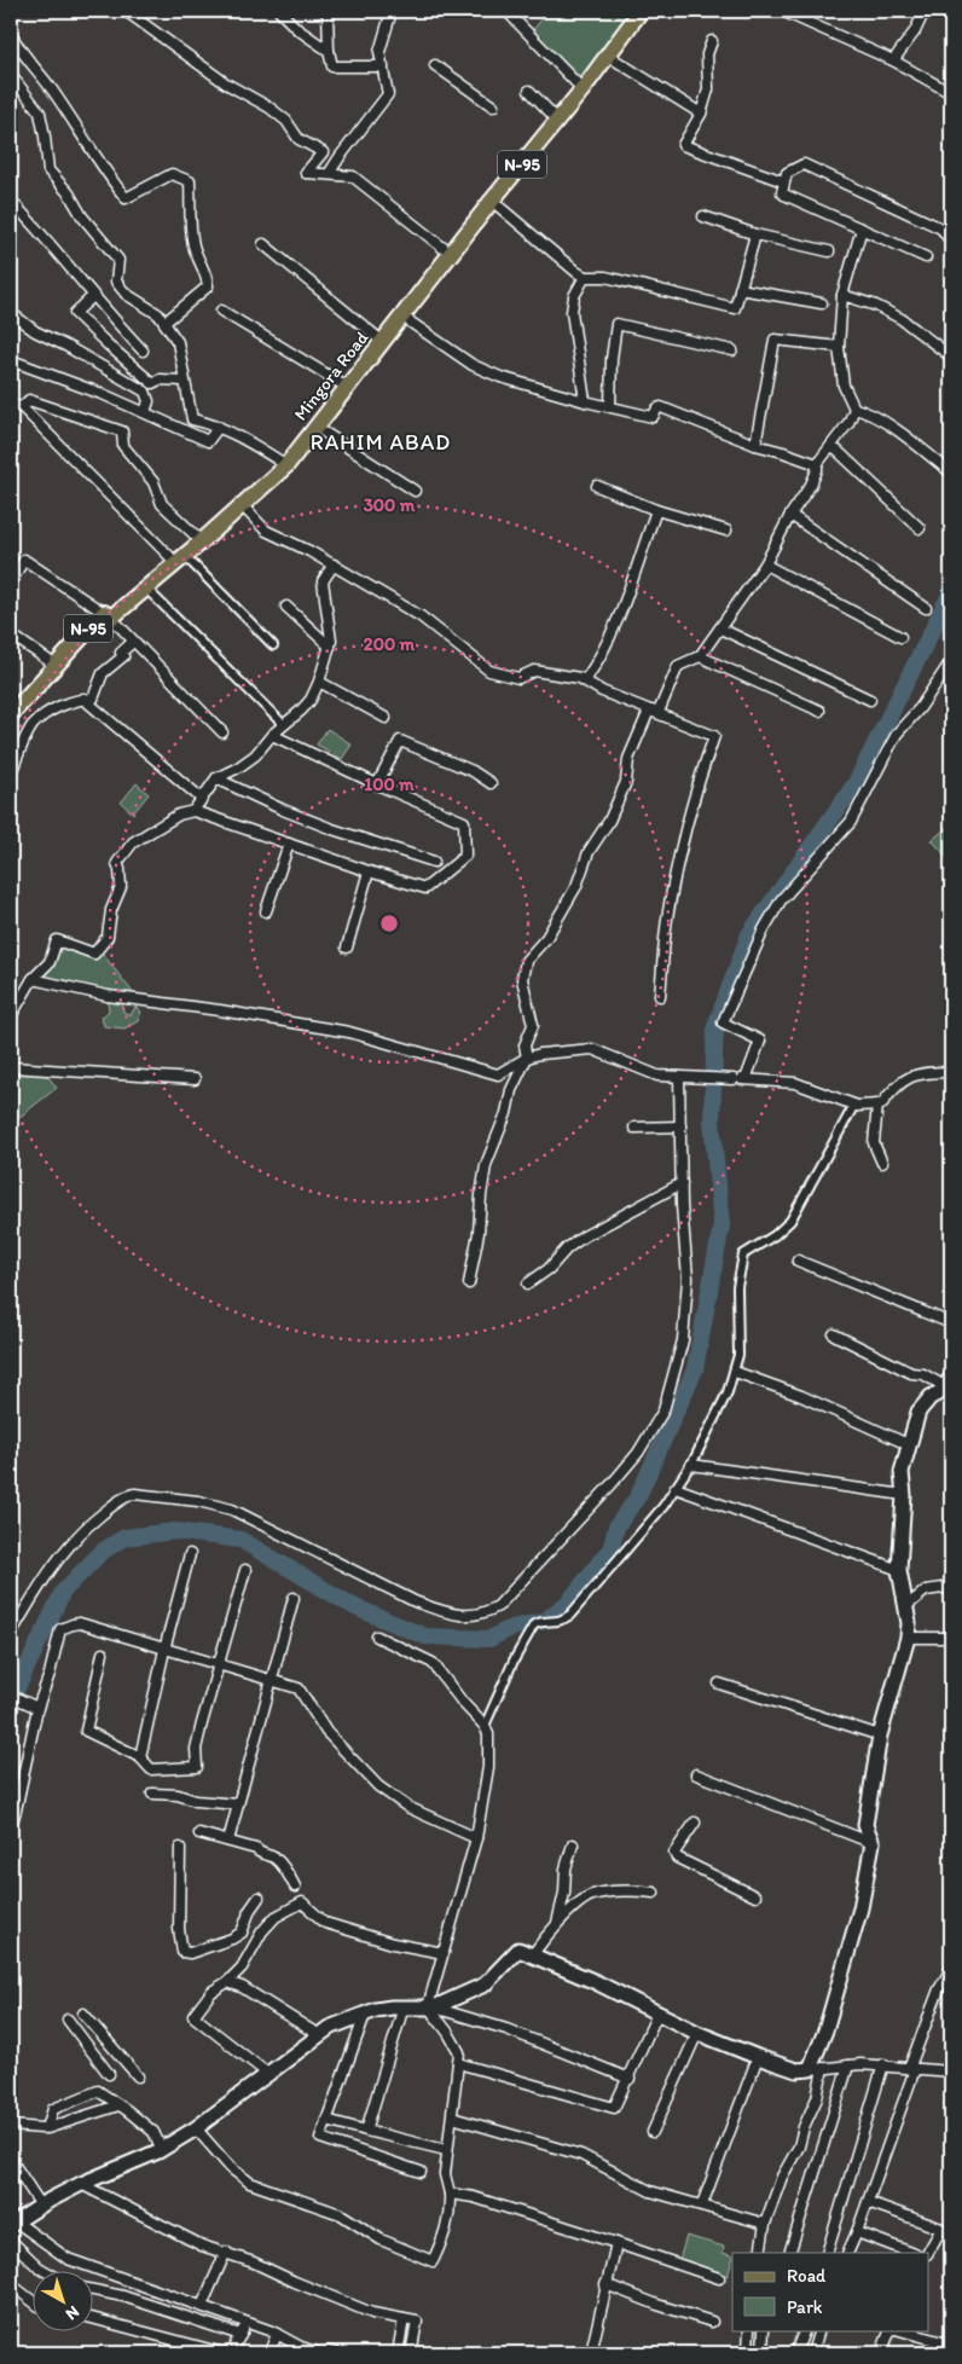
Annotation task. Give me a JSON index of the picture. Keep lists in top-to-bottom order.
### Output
{
  "streets": {
    "main road": ["N-95", "Mingora Road"]
  },
  "districts": ["RAHIM ABAD"],
  "legend": ["Road", "Park"],
  "north": "bottom right",
  "rings": ["300 m", "200 m", "100 m"]
}
